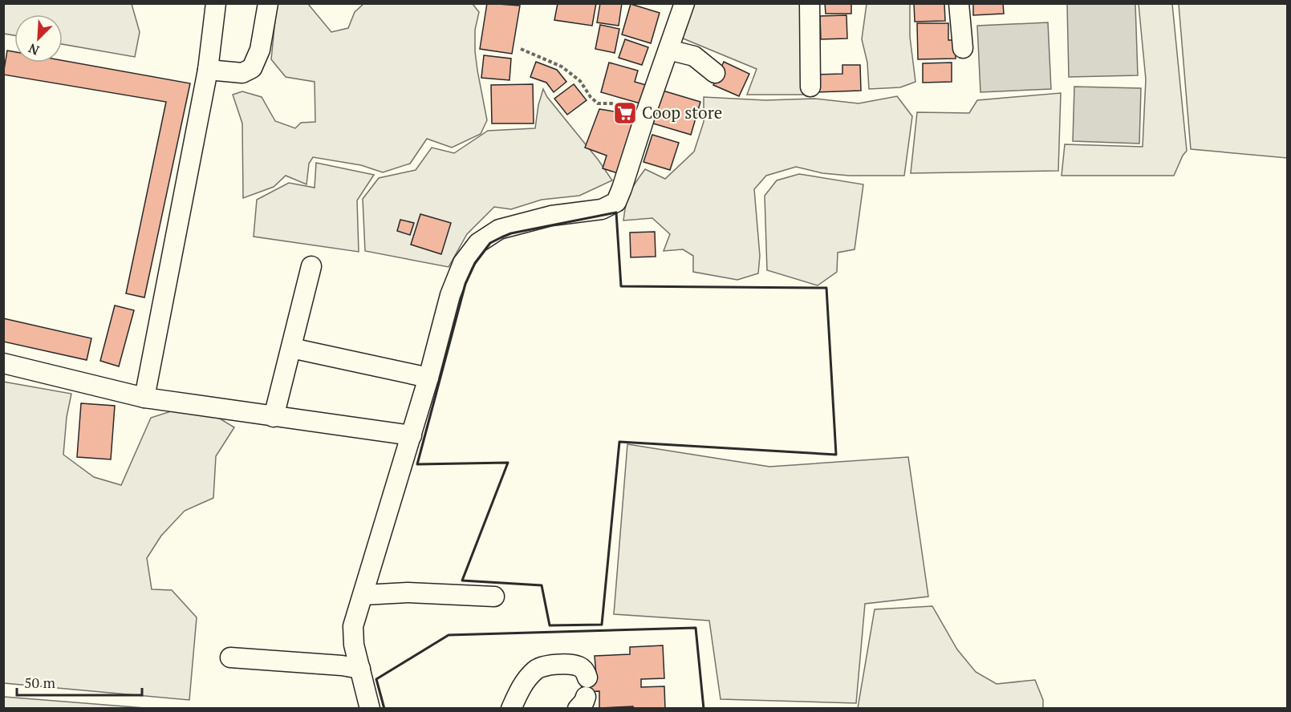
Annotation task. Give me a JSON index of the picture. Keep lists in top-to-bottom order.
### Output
{
  "places": {
    "supermarket": ["Coop store"]
  },
  "scale_bar": "50 m",
  "north": "bottom left"
}
